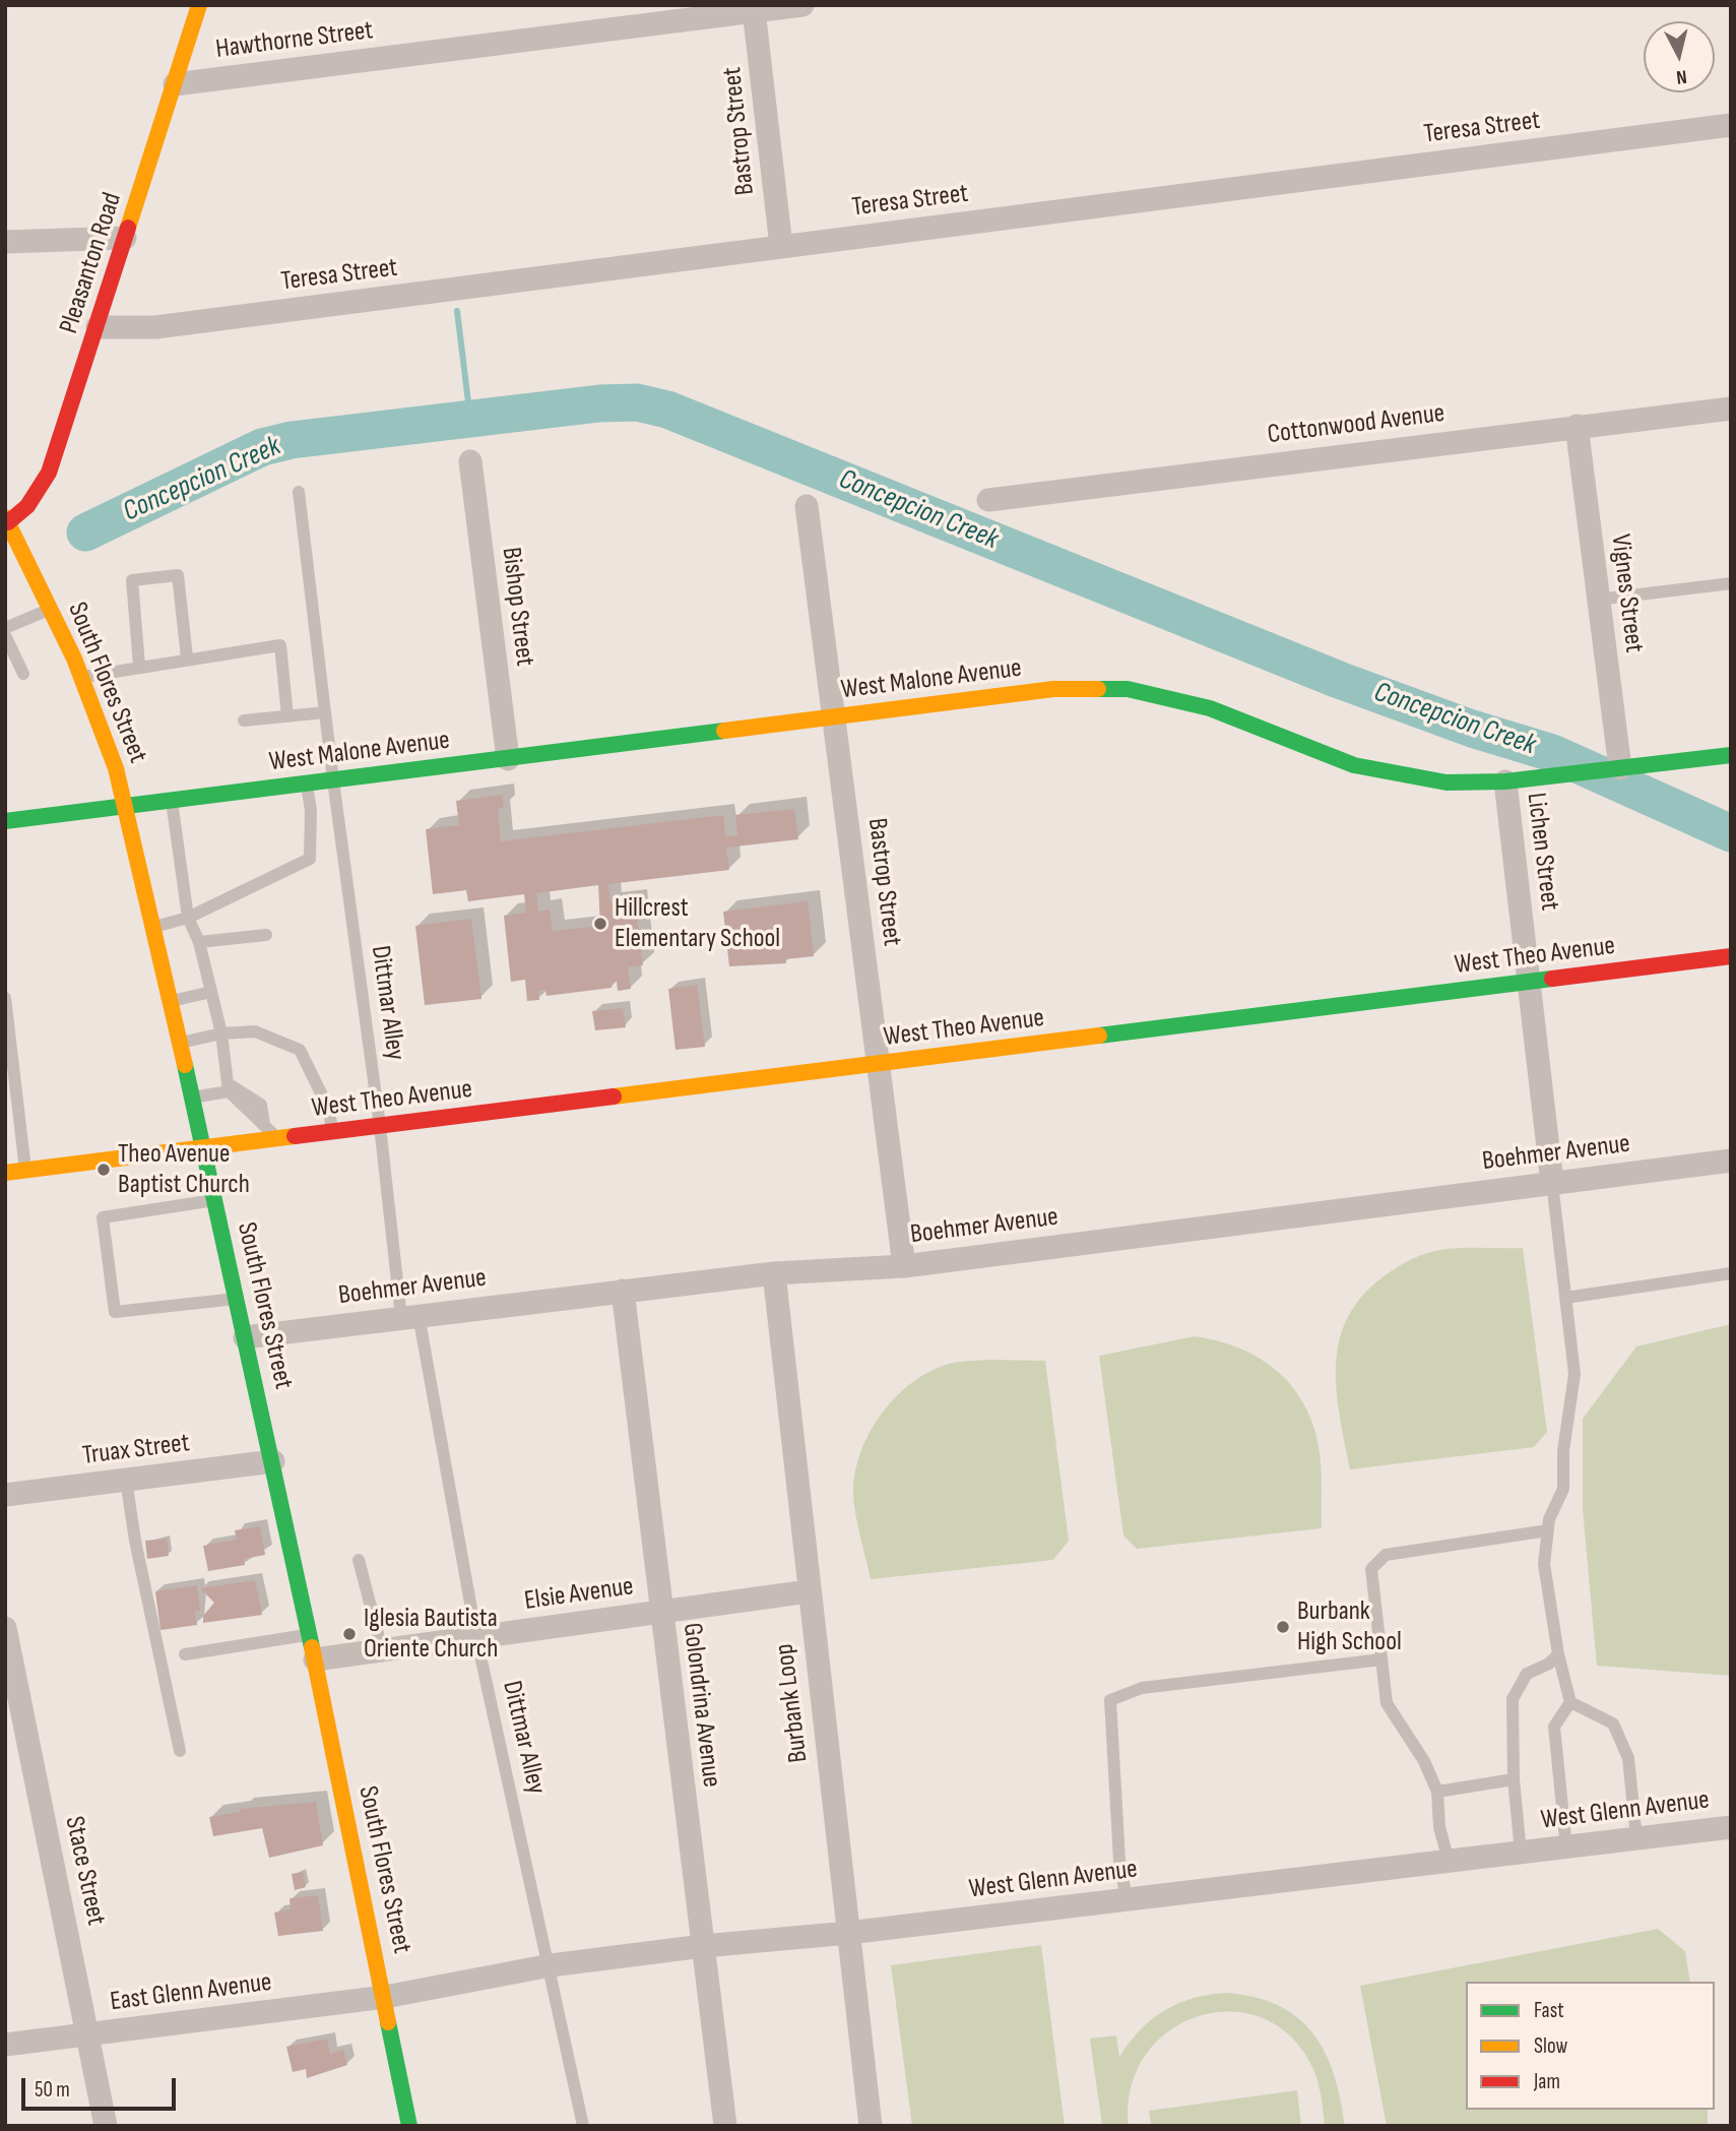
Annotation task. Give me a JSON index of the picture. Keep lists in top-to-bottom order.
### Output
{
  "streets": {
    "street": [
      "Hawthorne Street",
      "Teresa Street",
      "Bastrop Street",
      "Pleasanton Road",
      "Cottonwood Avenue",
      "Vignes Street",
      "Bishop Street",
      "West Malone Avenue",
      "South Flores Street",
      "Lichen Street",
      "West Theo Avenue",
      "Boehmer Avenue",
      "Truax Street",
      "Elsie Avenue",
      "Burbank Loop",
      "Golondrina Avenue",
      "West Glenn Avenue",
      "Stace Street",
      "East Glenn Avenue"
    ],
    "lane": ["Dittmar Alley"]
  },
  "crossings": [
    ["Hawthorne Street", "Bastrop Street"],
    ["Hawthorne Street", "Pleasanton Road"],
    ["Teresa Street", "Bastrop Street"],
    ["Teresa Street", "Pleasanton Road"],
    ["Bastrop Street", "West Malone Avenue"],
    ["Bastrop Street", "West Theo Avenue"],
    ["Bastrop Street", "Boehmer Avenue"],
    ["Pleasanton Road", "South Flores Street"],
    ["Cottonwood Avenue", "Vignes Street"],
    ["Vignes Street", "West Malone Avenue"],
    ["Bishop Street", "West Malone Avenue"],
    ["West Malone Avenue", "South Flores Street"],
    ["West Malone Avenue", "Lichen Street"],
    ["West Malone Avenue", "Dittmar Alley"],
    ["South Flores Street", "West Theo Avenue"],
    ["South Flores Street", "Boehmer Avenue"],
    ["South Flores Street", "Truax Street"],
    ["South Flores Street", "Elsie Avenue"],
    ["South Flores Street", "West Glenn Avenue"],
    ["South Flores Street", "East Glenn Avenue"],
    ["Lichen Street", "West Theo Avenue"],
    ["Lichen Street", "Boehmer Avenue"],
    ["West Theo Avenue", "Dittmar Alley"],
    ["Dittmar Alley", "Boehmer Avenue"],
    ["Dittmar Alley", "Elsie Avenue"],
    ["Dittmar Alley", "West Glenn Avenue"],
    ["Boehmer Avenue", "Burbank Loop"],
    ["Boehmer Avenue", "Golondrina Avenue"],
    ["Elsie Avenue", "Burbank Loop"],
    ["Elsie Avenue", "Golondrina Avenue"],
    ["Burbank Loop", "West Glenn Avenue"],
    ["Golondrina Avenue", "West Glenn Avenue"],
    ["West Glenn Avenue", "East Glenn Avenue"],
    ["Stace Street", "East Glenn Avenue"]
  ],
  "water": ["Concepcion Creek"],
  "places": [
    "Hillcrest Elementary School",
    "Theo Avenue Baptist Church",
    "Burbank High School",
    "Iglesia Bautista Oriente Church"
  ],
  "legend": ["Fast", "Slow", "Jam"],
  "scale_bar": "50 m",
  "north": "bottom"
}
